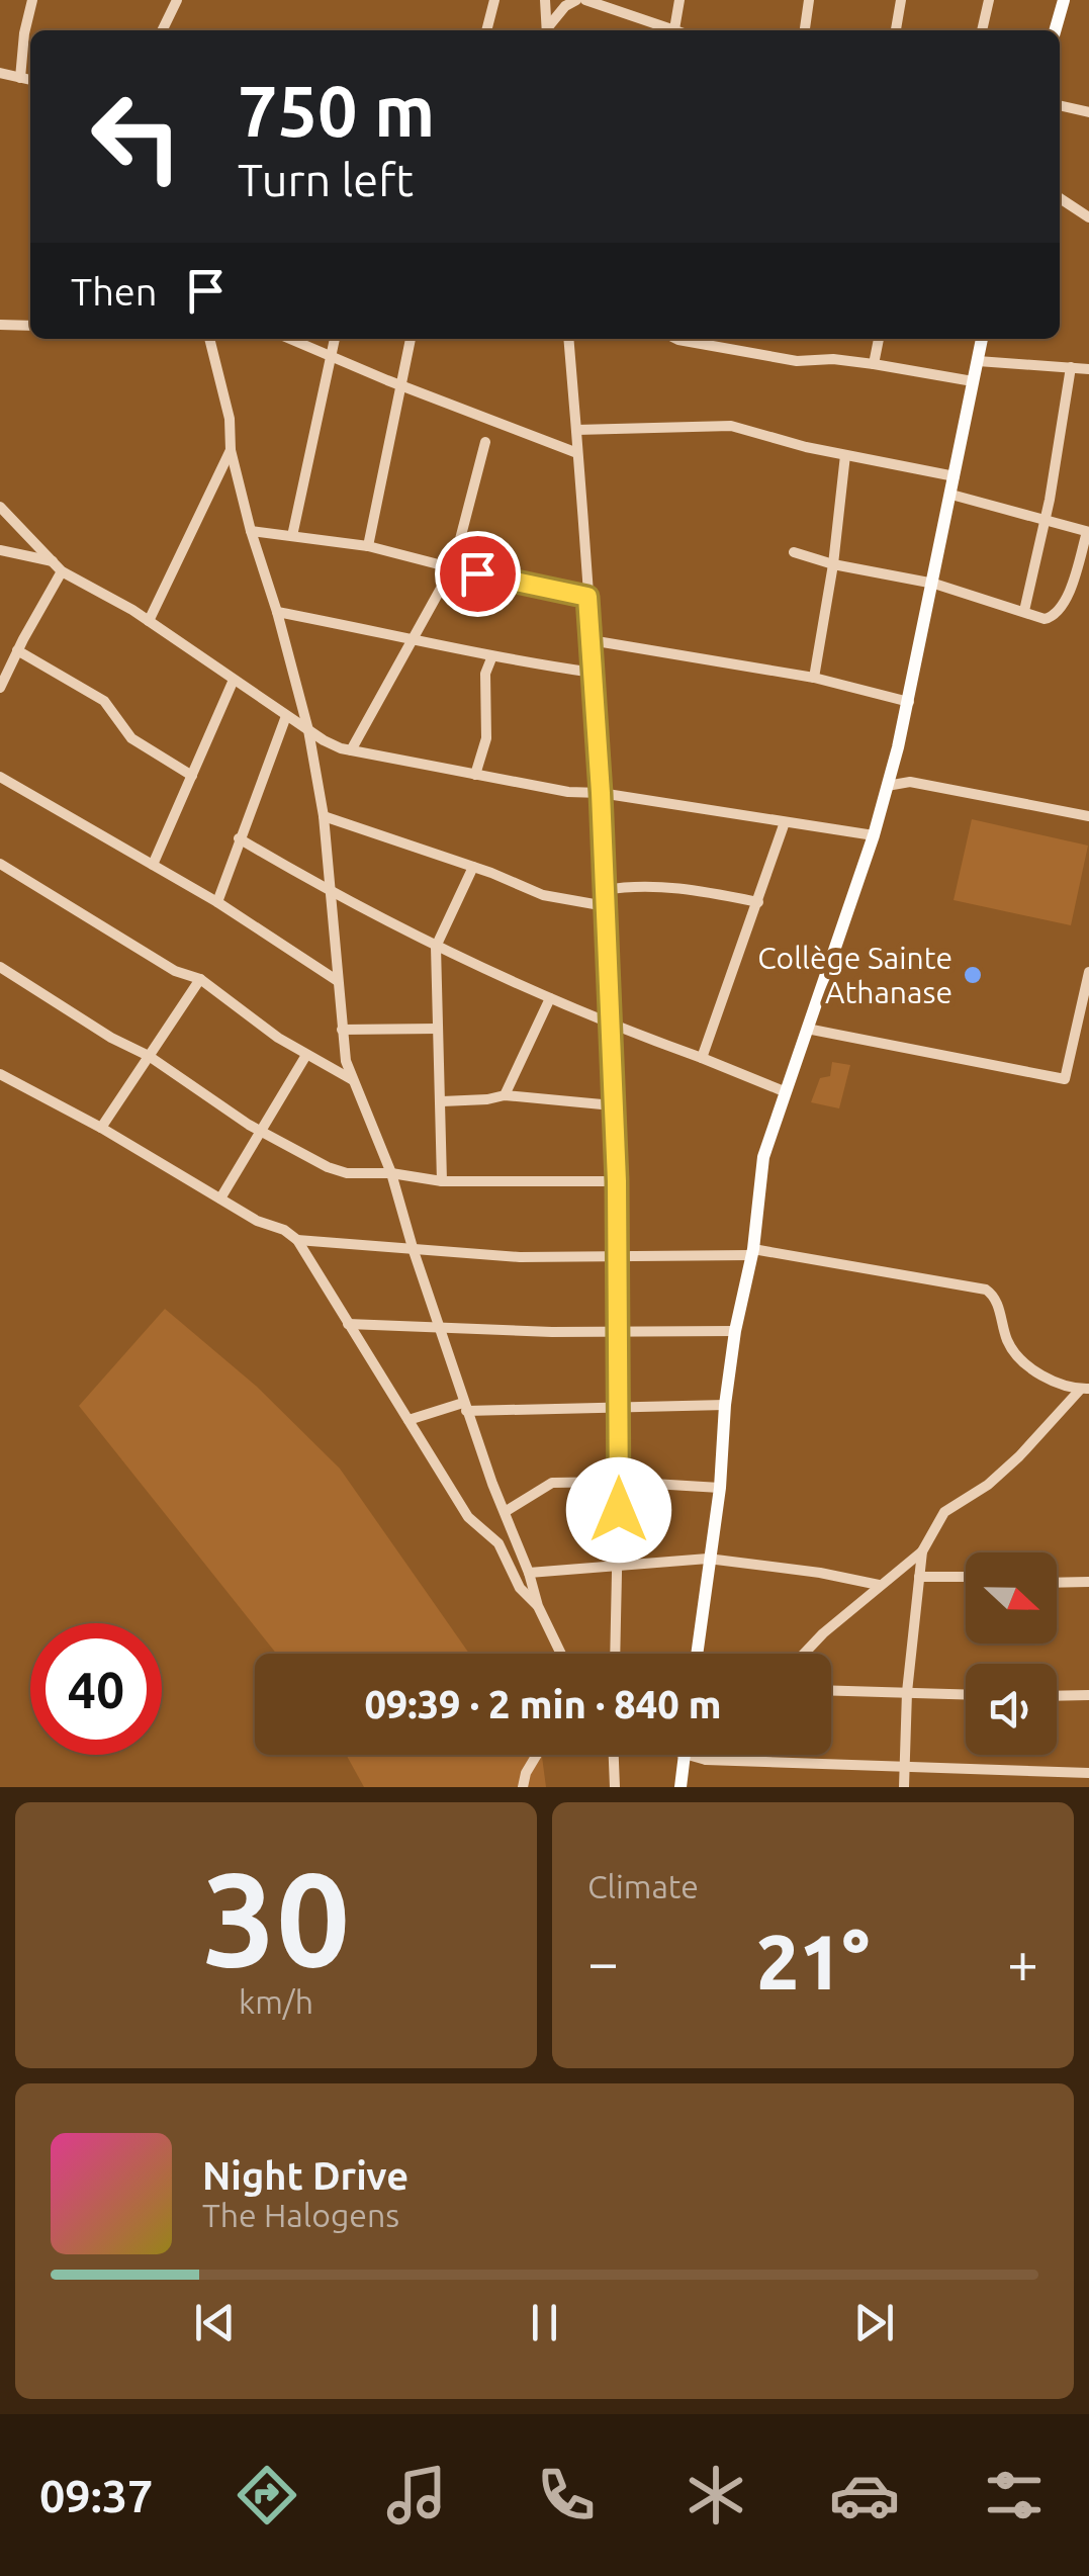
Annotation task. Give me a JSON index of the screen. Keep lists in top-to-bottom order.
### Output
{
  "places": ["Collège Sainte Athanase"],
  "north": "right",
  "page": {
    "turn": ["750 m", "Turn left"],
    "then": "Then",
    "limit": "40",
    "trip": "09:39 · 2 min · 840 m",
    "tile": [
      ["30", "km/h"],
      "Climate"
    ],
    "heat": ["−", "21°", "+"],
    "song": ["Night Drive", "The Halogens"],
    "tabs": "09:37"
  }
}
